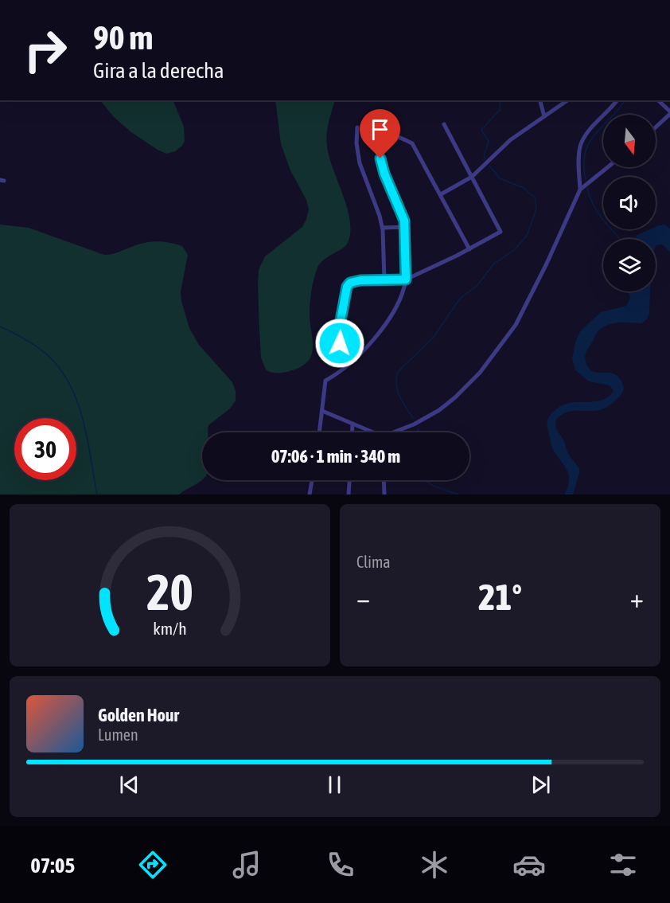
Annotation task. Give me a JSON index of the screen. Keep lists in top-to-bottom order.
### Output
{
  "north": "bottom",
  "page": {
    "turn": ["90 m", "Gira a la derecha"],
    "limit": "30",
    "trip": "07:06 · 1 min · 340 m",
    "tile": "Clima",
    "heat": ["−", "21°", "+"],
    "song": ["Golden Hour", "Lumen"],
    "tabs": "07:05",
    "gauge": ["20", "km/h"]
  }
}
